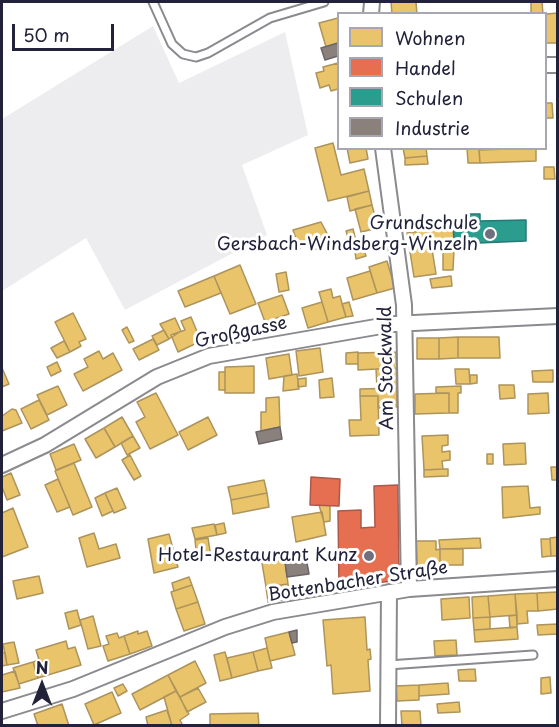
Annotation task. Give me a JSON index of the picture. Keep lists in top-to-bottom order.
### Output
{
  "streets": {
    "street": ["Großgasse", "Am Stockwald", "Bottenbacher Straße"]
  },
  "crossings": [
    ["Großgasse", "Am Stockwald"],
    ["Am Stockwald", "Bottenbacher Straße"]
  ],
  "places": ["Grundschule Gersbach-Windsberg-Winzeln", "Hotel-Restaurant Kunz"],
  "legend": [
    "Wohnen",
    "Handel",
    "Schulen",
    "Industrie"
  ],
  "scale_bar": "50 m",
  "north": "top"
}
